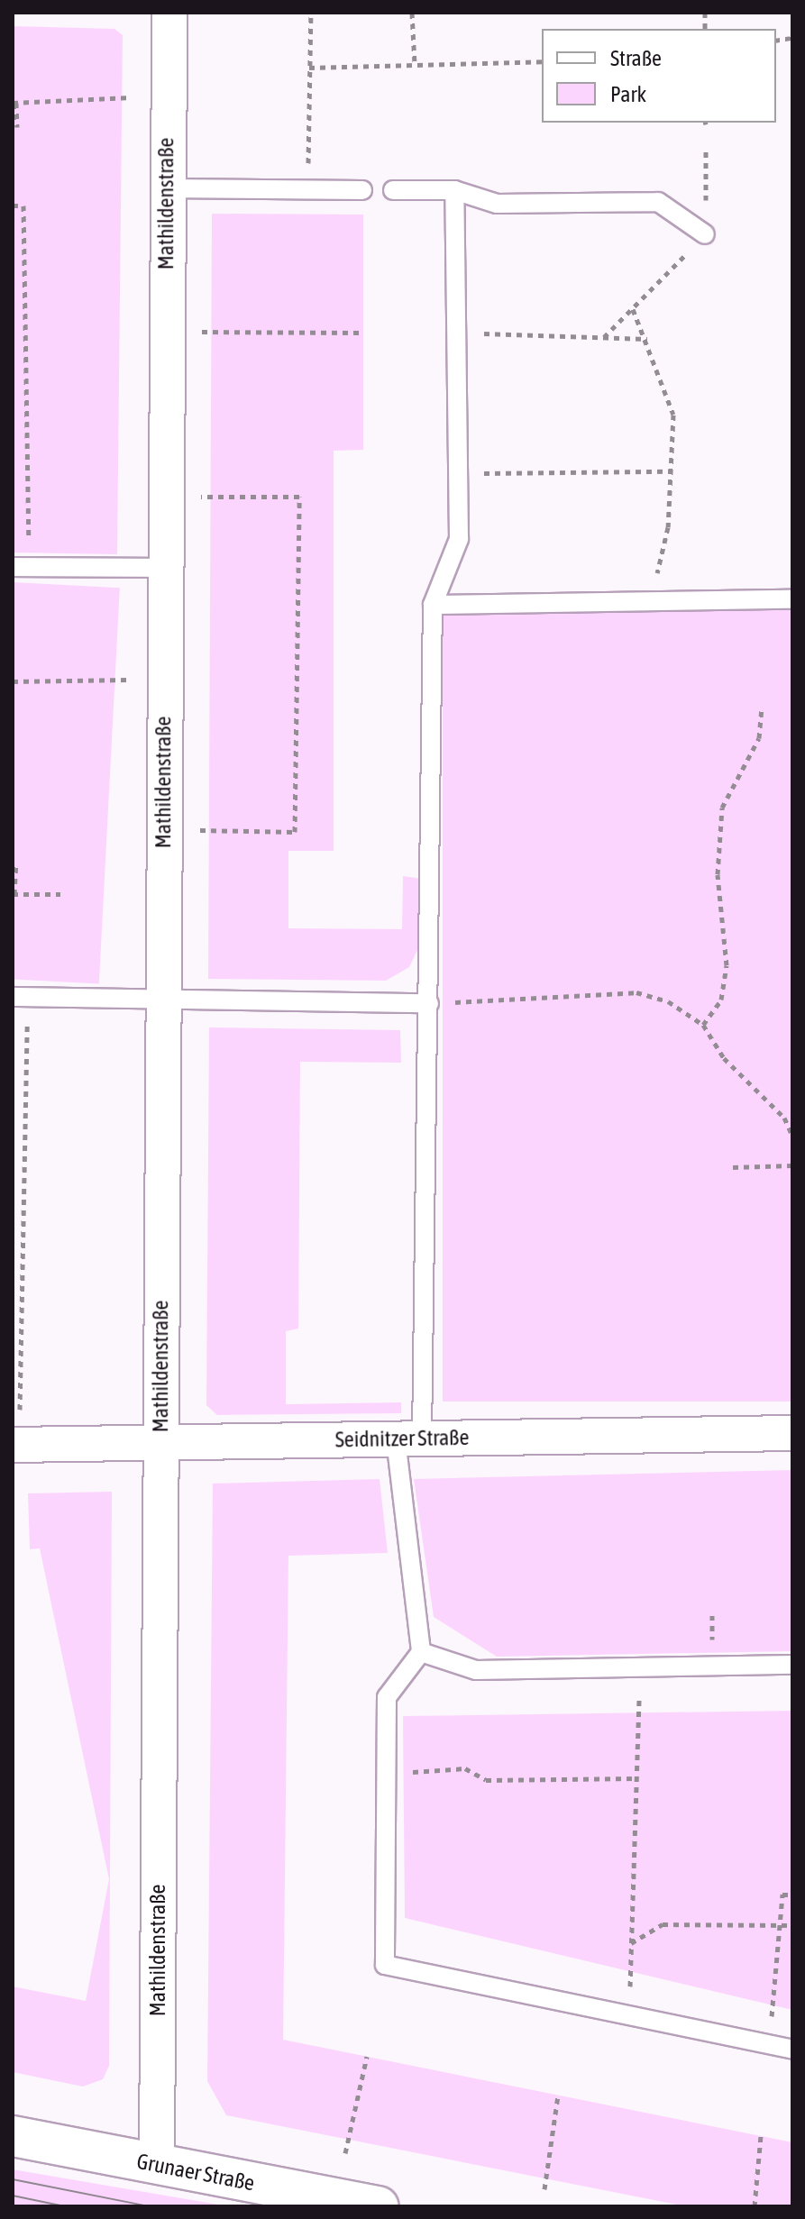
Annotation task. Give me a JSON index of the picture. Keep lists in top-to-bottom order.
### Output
{
  "streets": {
    "main road": ["Grunaer Straße"],
    "street": ["Mathildenstraße", "Seidnitzer Straße"]
  },
  "crossings": [
    ["Mathildenstraße", "Seidnitzer Straße"],
    ["Mathildenstraße", "Grunaer Straße"]
  ],
  "legend": ["Straße", "Park"]
}
